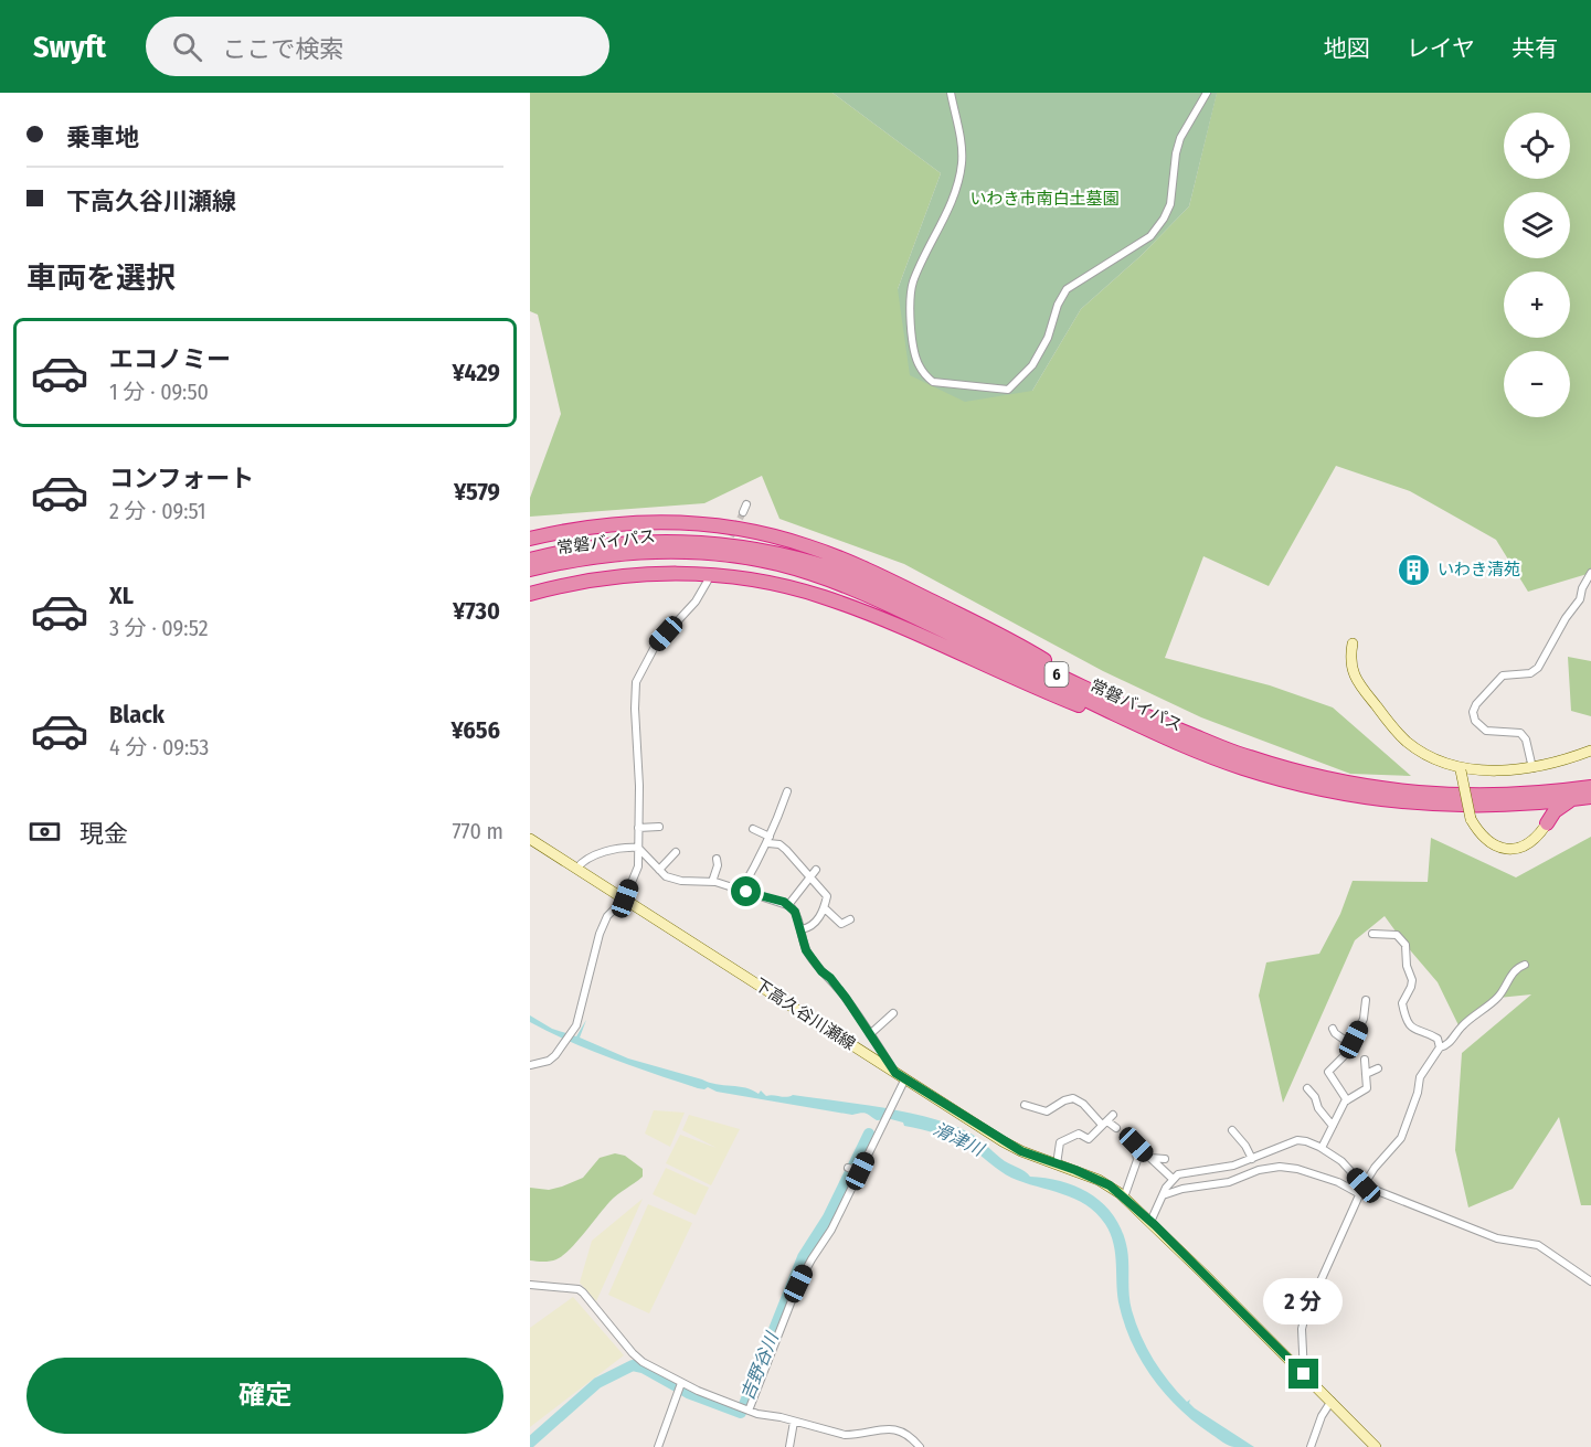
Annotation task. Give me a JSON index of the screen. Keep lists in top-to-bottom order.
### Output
{
  "streets": {
    "highway": ["常磐バイパス", "6"],
    "main road": ["下高久谷川瀬線"]
  },
  "water": ["滑津川", "吉野谷川"],
  "parks": ["いわき市南白土墓園"],
  "places": {
    "building": ["いわき清苑"]
  },
  "page": {
    "header": "Swyft",
    "search": "ここで検索",
    "nav": ["地図", "レイヤ", "共有"],
    "banner": ["乗車地", "下高久谷川瀬線"],
    "map_buttons": ["+", "−"],
    "heading": "車両を選択",
    "list": [
      {
        "name": "エコノミー",
        "note": "1 分 · 09:50",
        "value": "¥429"
      },
      {
        "name": "コンフォート",
        "note": "2 分 · 09:51",
        "value": "¥579"
      },
      {
        "name": "XL",
        "note": "3 分 · 09:52",
        "value": "¥730"
      },
      {
        "name": "Black",
        "note": "4 分 · 09:53",
        "value": "¥656"
      }
    ],
    "pay": ["現金", "770 m"],
    "bubble": "2 分",
    "buttons": "確定"
  }
}
